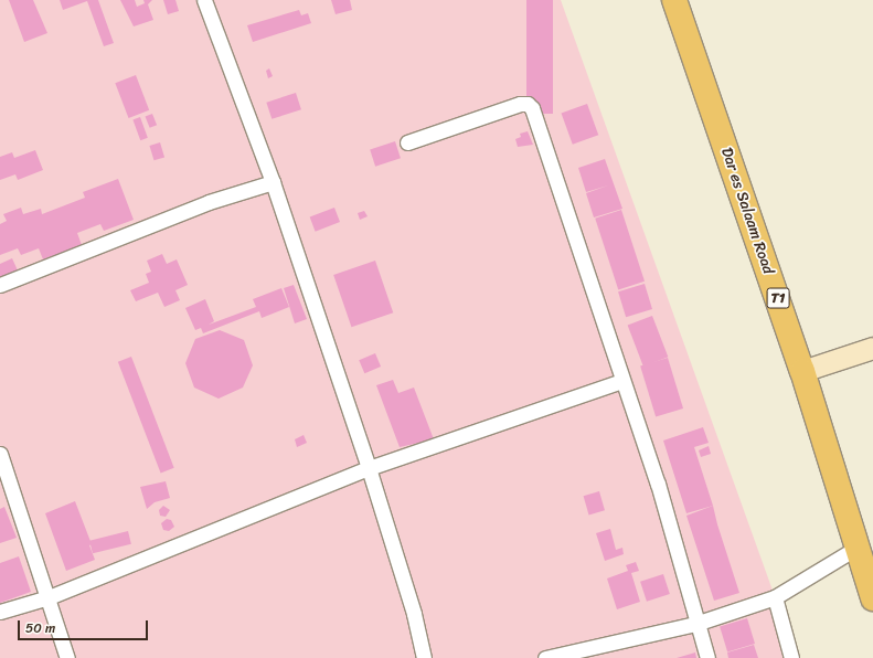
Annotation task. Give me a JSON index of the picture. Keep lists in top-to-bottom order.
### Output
{
  "streets": {
    "highway": ["Dar es Salaam Road", "T1"]
  },
  "scale_bar": "50 m"
}
